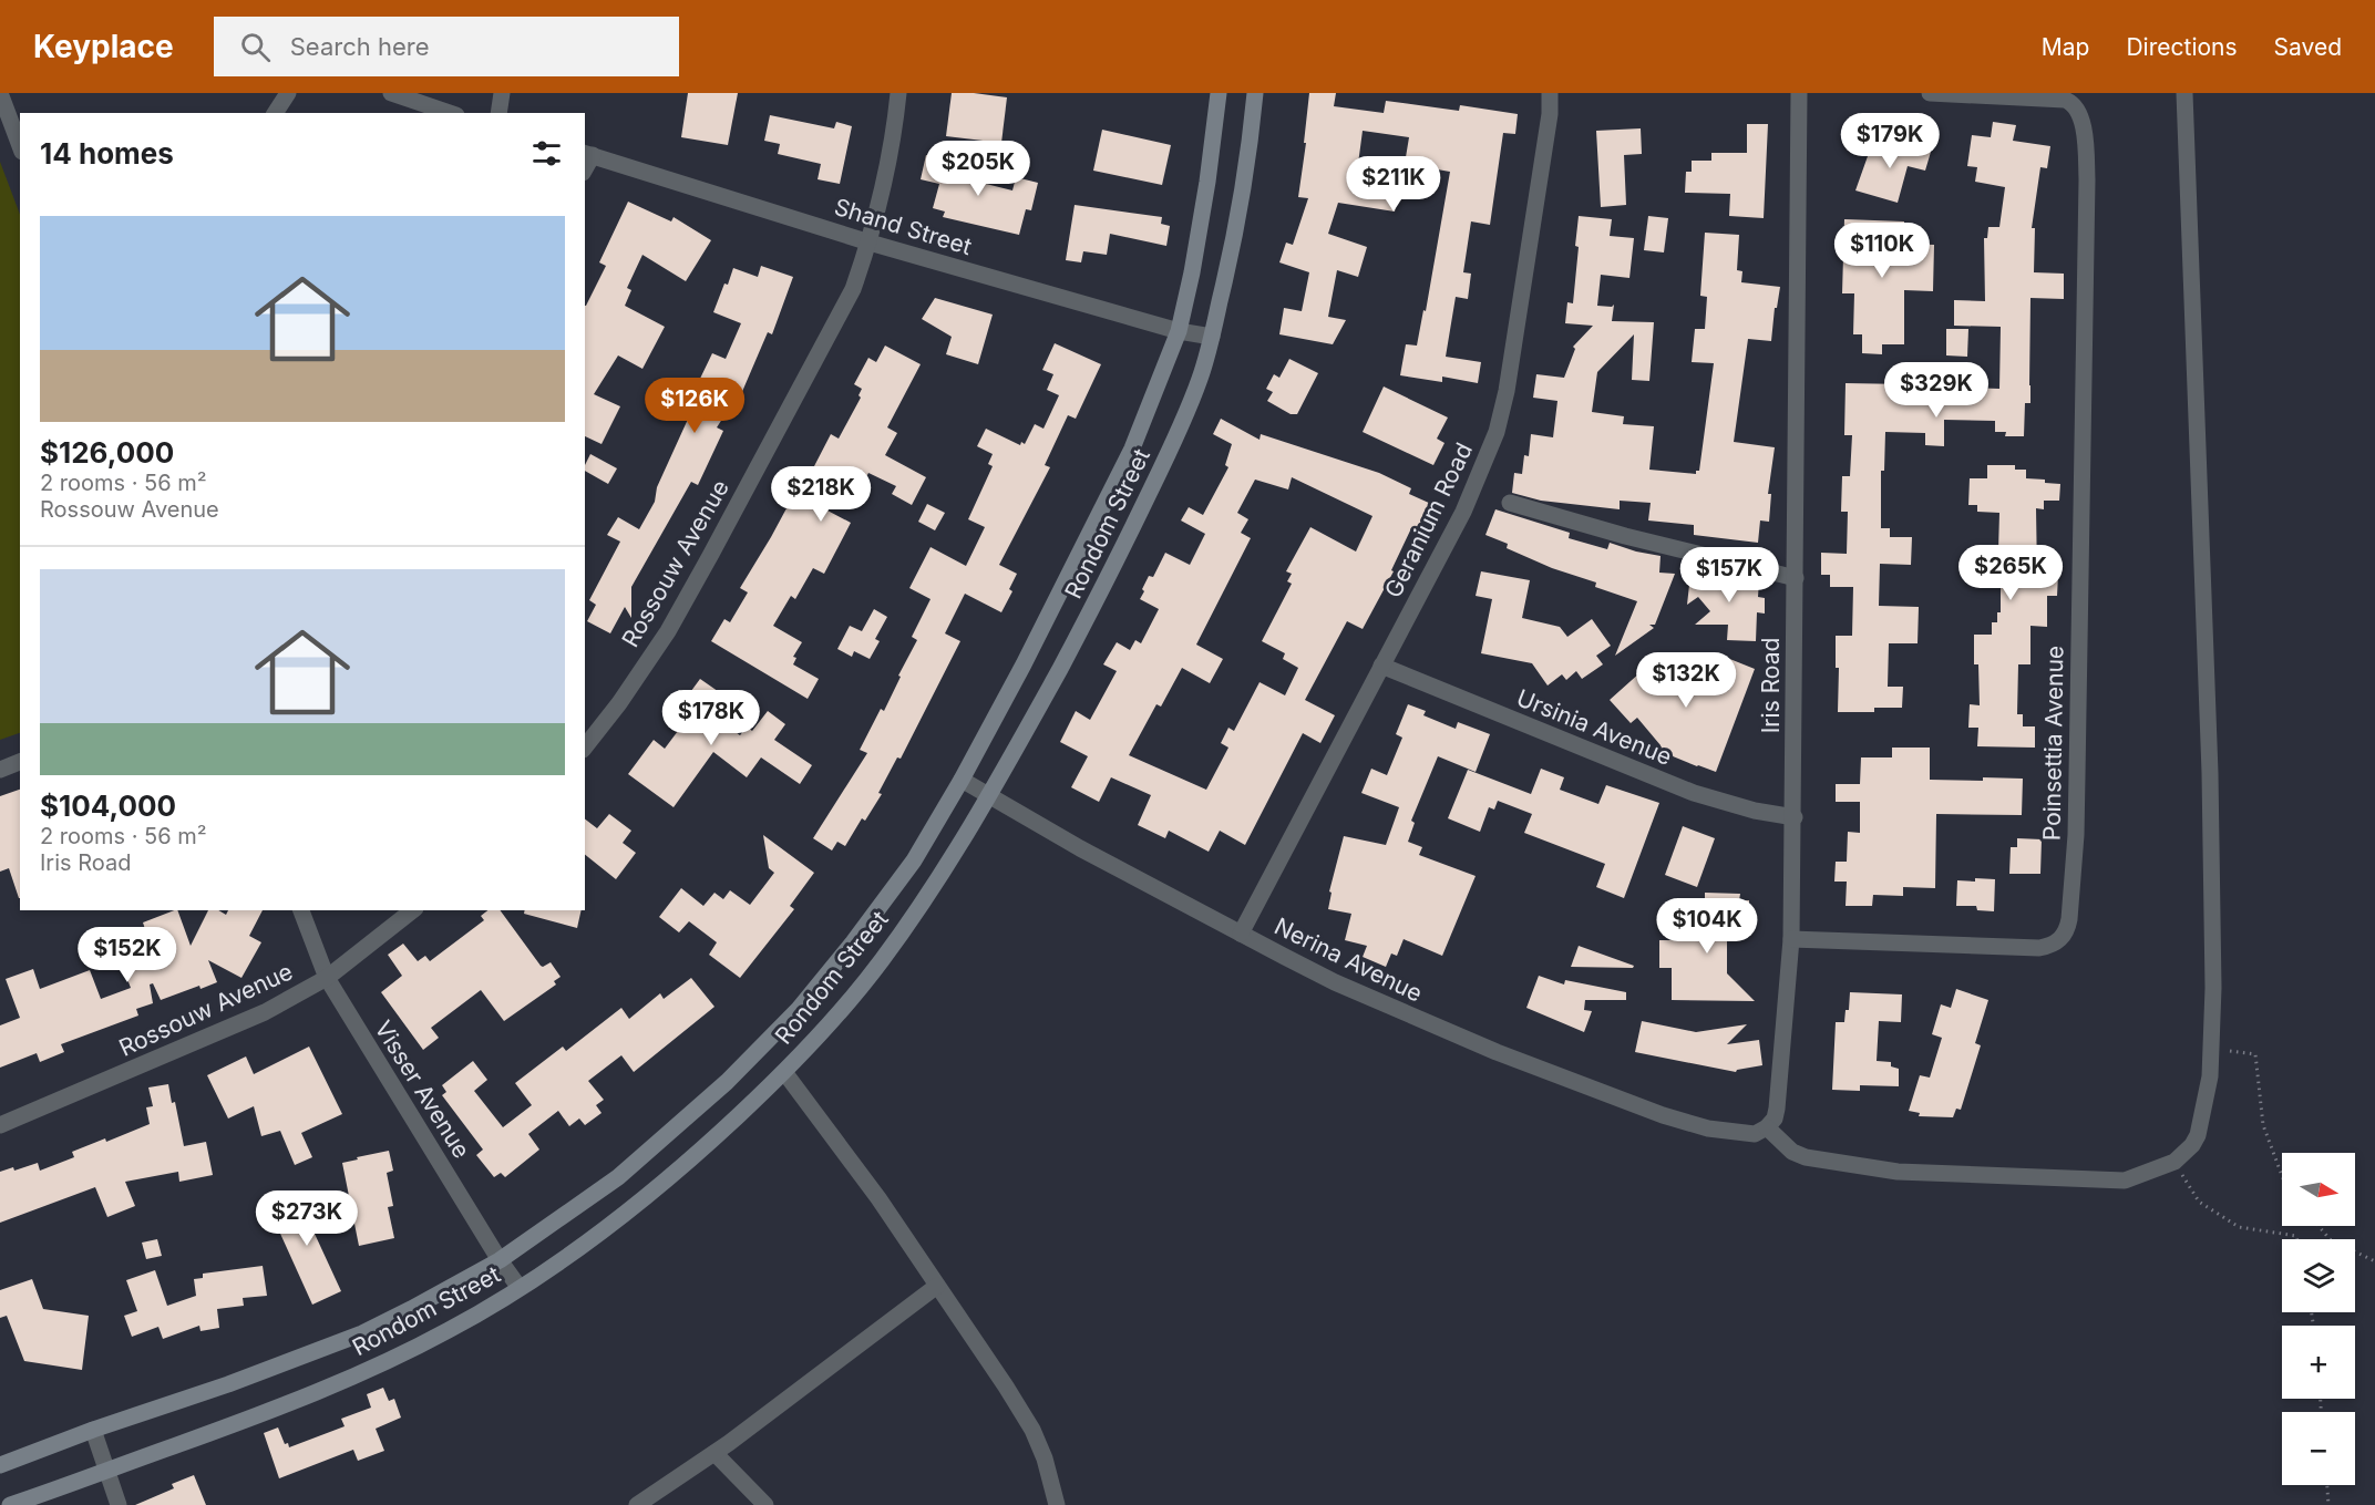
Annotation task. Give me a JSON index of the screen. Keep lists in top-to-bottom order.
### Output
{
  "streets": {
    "street": [
      "Shand Street",
      "Geranium Road",
      "Rondom Street",
      "Rossouw Avenue",
      "Iris Road",
      "Ursinia Avenue",
      "Poinsettia Avenue",
      "Nerina Avenue",
      "Visser Avenue"
    ]
  },
  "crossings": [
    ["Shand Street", "Rondom Street"],
    ["Shand Street", "Rossouw Avenue"],
    ["Geranium Road", "Ursinia Avenue"],
    ["Geranium Road", "Nerina Avenue"],
    ["Rondom Street", "Nerina Avenue"],
    ["Rondom Street", "Visser Avenue"],
    ["Rossouw Avenue", "Visser Avenue"],
    ["Iris Road", "Ursinia Avenue"],
    ["Iris Road", "Poinsettia Avenue"],
    ["Iris Road", "Nerina Avenue"]
  ],
  "north": "right",
  "page": {
    "header": "Keyplace",
    "search": "Search here",
    "nav": ["Map", "Directions", "Saved"],
    "price": [
      "$179K",
      "$205K",
      "$211K",
      "$110K",
      "$329K",
      "$126K",
      "$218K",
      "$265K",
      "$157K",
      "$132K",
      "$178K",
      "$104K",
      "$152K",
      "$273K"
    ],
    "heading": "14 homes",
    "list": [
      {
        "name": "$126,000",
        "note": "2 rooms · 56 m² · Rossouw Avenue"
      },
      {
        "name": "$104,000",
        "note": "2 rooms · 56 m² · Iris Road"
      }
    ],
    "map_buttons": ["+", "−"]
  }
}
